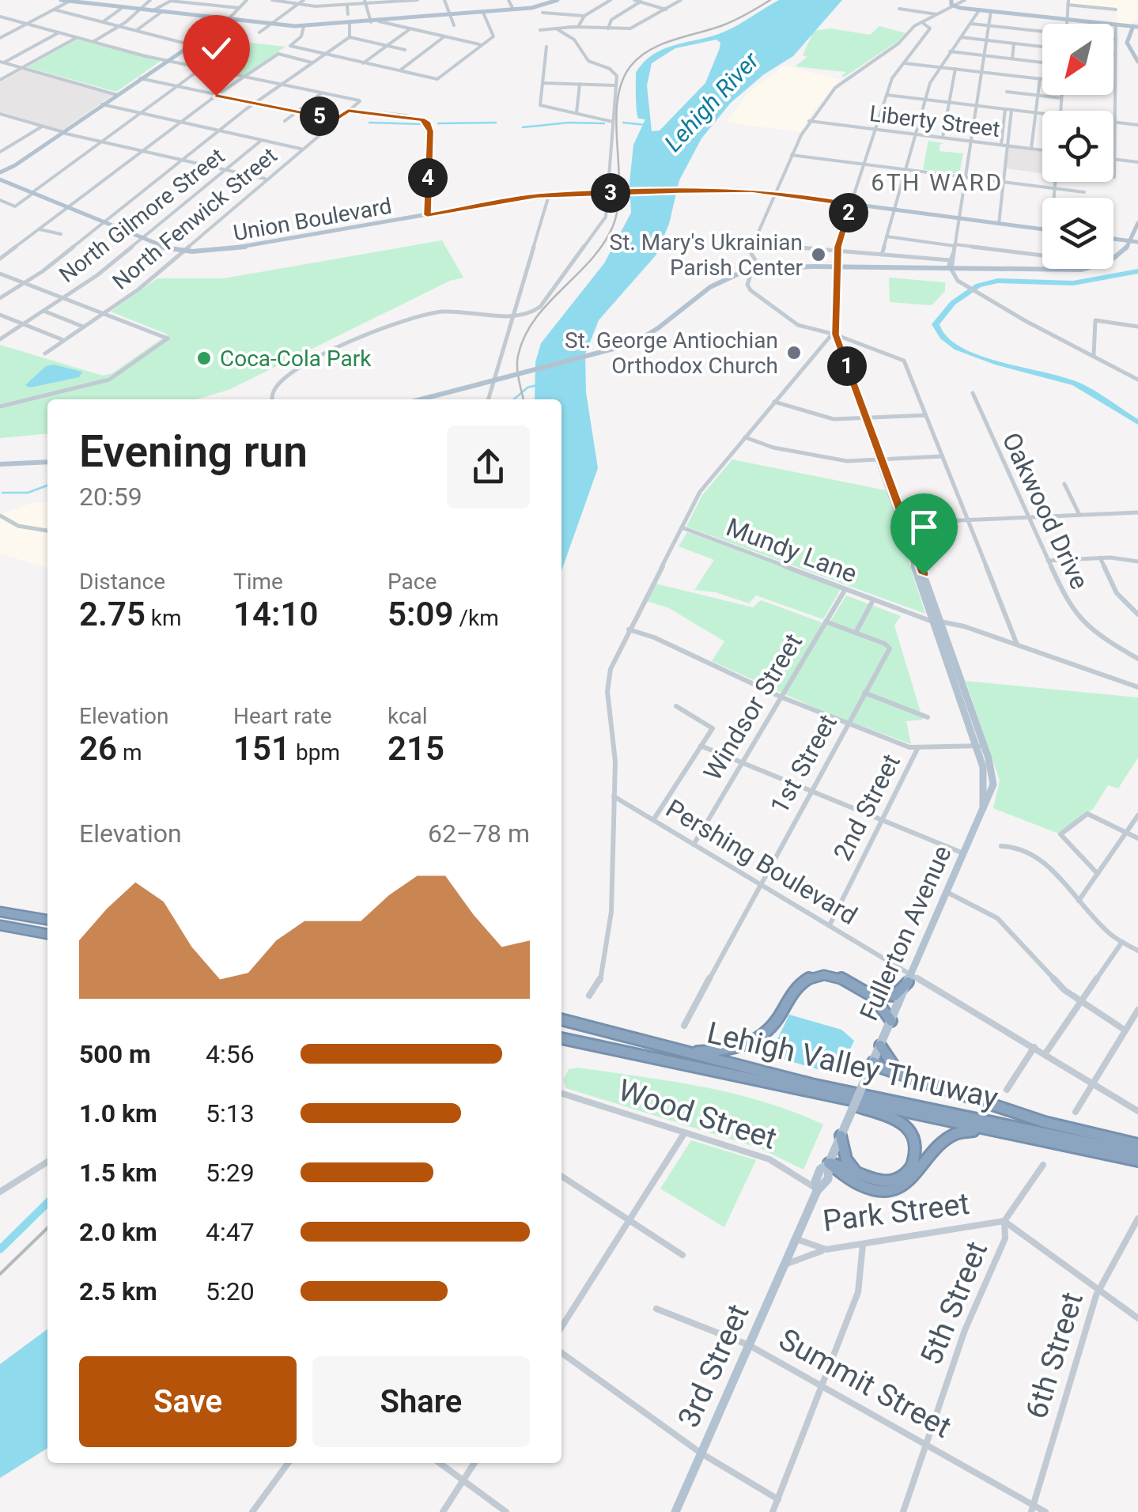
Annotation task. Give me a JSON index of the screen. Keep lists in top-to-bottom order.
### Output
{
  "streets": {
    "highway": ["Lehigh Valley Thruway"],
    "main road": ["Union Boulevard", "Fullerton Avenue", "3rd Street"],
    "street": [
      "Liberty Street",
      "North Gilmore Street",
      "North Fenwick Street",
      "Oakwood Drive",
      "Mundy Lane",
      "Windsor Street",
      "1st Street",
      "2nd Street",
      "Pershing Boulevard",
      "Wood Street",
      "Park Street",
      "5th Street",
      "6th Street",
      "Summit Street"
    ]
  },
  "crossings": [
    ["North Gilmore Street", "Union Boulevard"],
    ["North Fenwick Street", "Union Boulevard"],
    ["Mundy Lane", "Windsor Street"],
    ["Mundy Lane", "Fullerton Avenue"],
    ["Windsor Street", "Pershing Boulevard"],
    ["1st Street", "Pershing Boulevard"],
    ["2nd Street", "Pershing Boulevard"],
    ["Pershing Boulevard", "Fullerton Avenue"],
    ["Fullerton Avenue", "Wood Street"],
    ["Fullerton Avenue", "Park Street"],
    ["Fullerton Avenue", "3rd Street"],
    ["Park Street", "5th Street"],
    ["Park Street", "3rd Street"],
    ["5th Street", "Summit Street"],
    ["6th Street", "Summit Street"],
    ["3rd Street", "Summit Street"]
  ],
  "districts": ["6TH WARD"],
  "water": ["Lehigh River"],
  "places": ["St. Mary's Ukrainian Parish Center", "St. George Antiochian Orthodox Church", "Coca-Cola Park"],
  "north": "bottom left",
  "page": {
    "pins": [
      "5",
      "4",
      "3",
      "2",
      "1"
    ],
    "heading": ["Evening run", "20:59"],
    "stats": [
      ["Distance", "2.75 km"],
      ["Time", "14:10"],
      ["Pace", "5:09 /km"],
      ["Elevation", "26 m"],
      ["Heart rate", "151 bpm"],
      ["kcal", "215"]
    ],
    "chart": ["Elevation", "62–78 m"],
    "list": [
      {
        "name": "500 m",
        "note": "4:56"
      },
      {
        "name": "1.0 km",
        "note": "5:13"
      },
      {
        "name": "1.5 km",
        "note": "5:29"
      },
      {
        "name": "2.0 km",
        "note": "4:47"
      },
      {
        "name": "2.5 km",
        "note": "5:20"
      }
    ],
    "buttons": ["Save", "Share"]
  }
}
